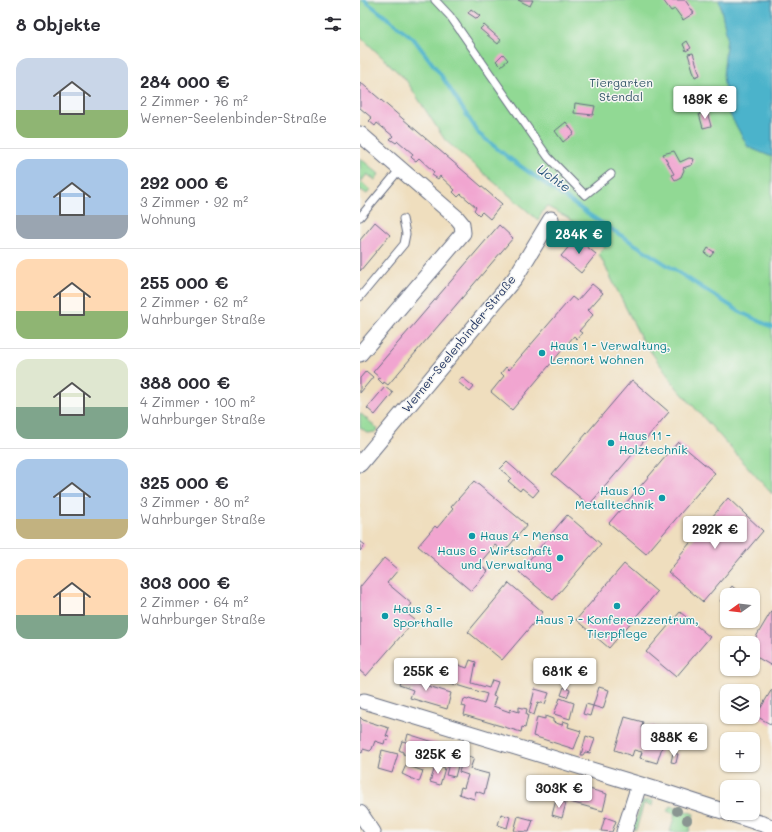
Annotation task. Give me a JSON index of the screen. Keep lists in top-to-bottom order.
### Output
{
  "streets": {
    "street": ["Werner-Seelenbinder-Straße"]
  },
  "water": ["Uchte"],
  "parks": ["Tiergarten Stendal"],
  "places": [
    "Haus 1 - Verwaltung, Lernort Wohnen",
    "Haus 11 - Holztechnik",
    "Haus 10 - Metalltechnik",
    "Haus 4 - Mensa",
    "Haus 6 - Wirtschaft und Verwaltung",
    "Haus 7 - Konferenzzentrum, Tierpflege",
    "Haus 3 - Sporthalle"
  ],
  "north": "left",
  "page": {
    "heading": "8 Objekte",
    "list": [
      {
        "name": "284 000 €",
        "note": "2 Zimmer · 76 m² · Werner-Seelenbinder-Straße"
      },
      {
        "name": "292 000 €",
        "note": "3 Zimmer · 92 m² · Wohnung"
      },
      {
        "name": "255 000 €",
        "note": "2 Zimmer · 62 m² · Wahrburger Straße"
      },
      {
        "name": "388 000 €",
        "note": "4 Zimmer · 100 m² · Wahrburger Straße"
      },
      {
        "name": "325 000 €",
        "note": "3 Zimmer · 80 m² · Wahrburger Straße"
      },
      {
        "name": "303 000 €",
        "note": "2 Zimmer · 64 m² · Wahrburger Straße"
      }
    ],
    "price": [
      "189K €",
      "284K €",
      "292K €",
      "255K €",
      "681K €",
      "388K €",
      "325K €",
      "303K €"
    ],
    "map_buttons": ["+", "−"]
  }
}
